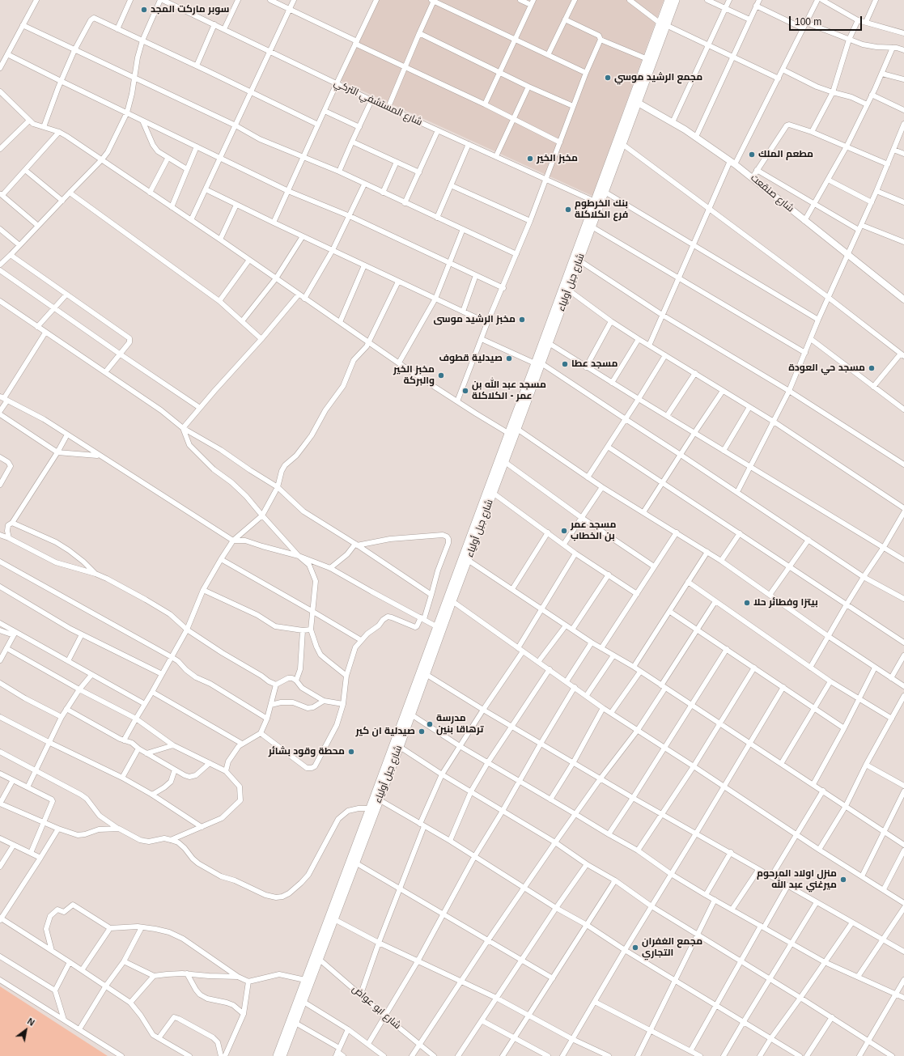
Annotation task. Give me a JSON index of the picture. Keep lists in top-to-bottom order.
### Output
{
  "streets": {
    "main road": ["شارع جبل أولياء"],
    "street": ["شارع المستشفي التركي", "شارع صنقعت", "شارع ابو عواض"]
  },
  "crossings": [
    ["شارع المستشفي التركي", "شارع جبل أولياء"],
    ["شارع صنقعت", "شارع جبل أولياء"],
    ["شارع جبل أولياء", "شارع ابو عواض"]
  ],
  "places": [
    "سوبر ماركت المجد",
    "مجمع الرشيد موسي",
    "مطعم الملك",
    "مخبز الخير",
    "بنك الخرطوم فرع الكلاكلة",
    "مخبز الرشيد موسى",
    "صيدلية قطوف",
    "مسجد عطا",
    "مسجد حي العودة",
    "مخبز الخير والبركة",
    "مسجد عبد الله بن عمر - الكلاكلة",
    "مسجد عمر بن الخطاب",
    "بيتزا وفطائر حلا",
    "مدرسة ترهاقا بنين",
    "صيدلية ان كير",
    "محطة وقود بشائر",
    "منزل اولاد المرحوم ميرغني عبد الله",
    "مجمع الغفران التجاري"
  ],
  "scale_bar": "100 m",
  "north": "top right"
}
